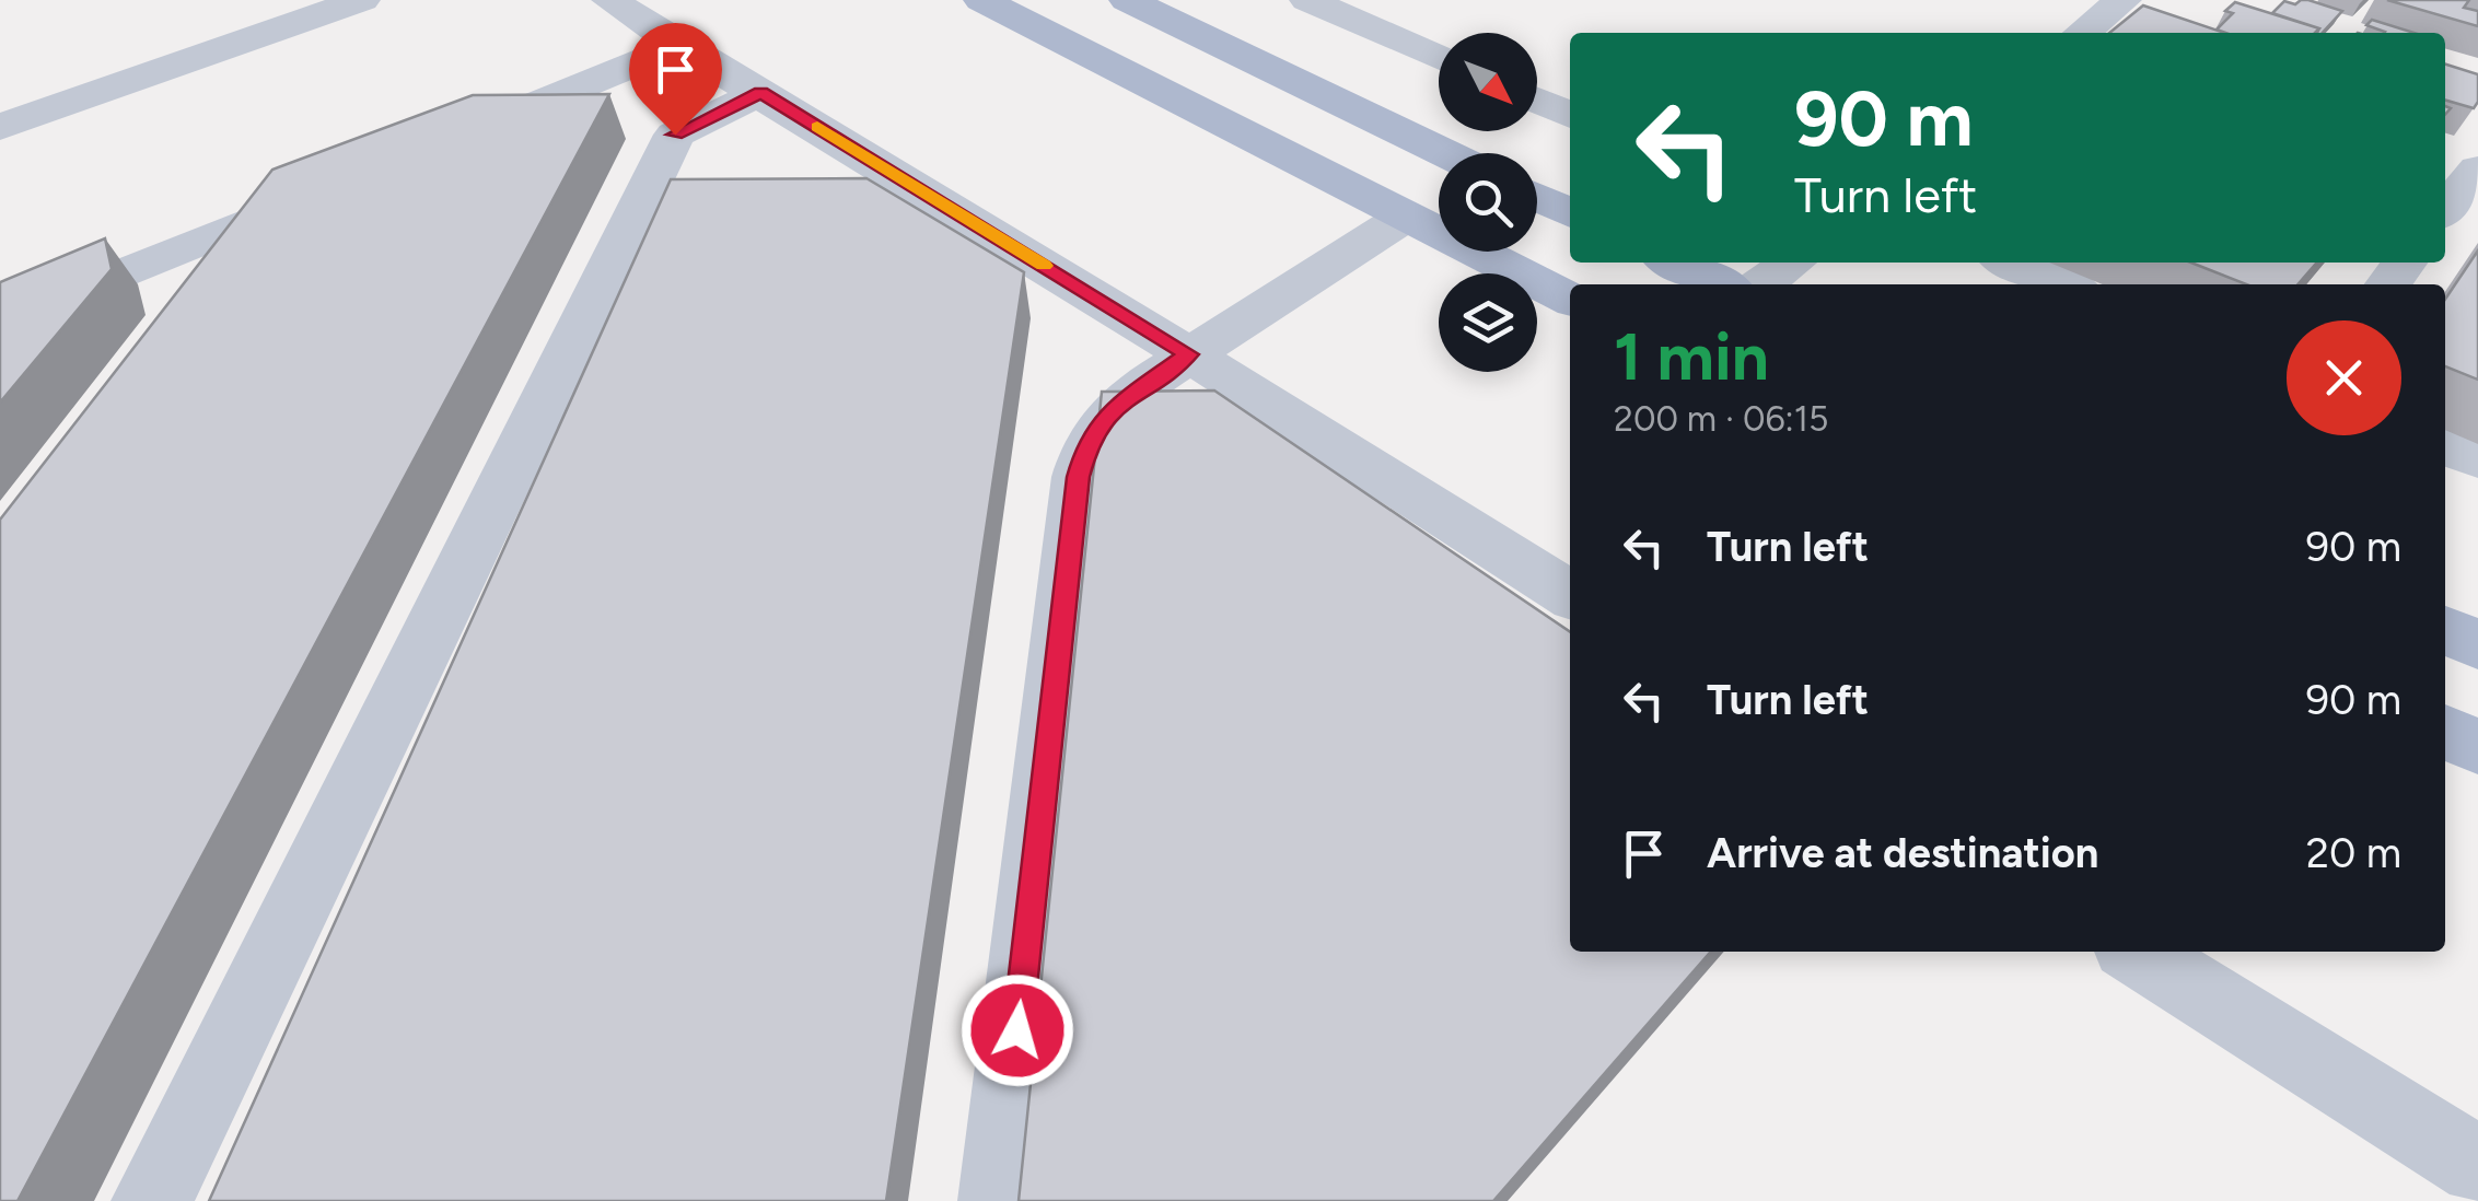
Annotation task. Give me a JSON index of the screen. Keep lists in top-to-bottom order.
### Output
{
  "north": "bottom right",
  "page": {
    "turn": ["90 m", "Turn left"],
    "heading": ["1 min", "200 m · 06:15"],
    "list": [
      {
        "name": "Turn left",
        "value": "90 m"
      },
      {
        "name": "Turn left",
        "value": "90 m"
      },
      {
        "name": "Arrive at destination",
        "value": "20 m"
      }
    ]
  }
}
